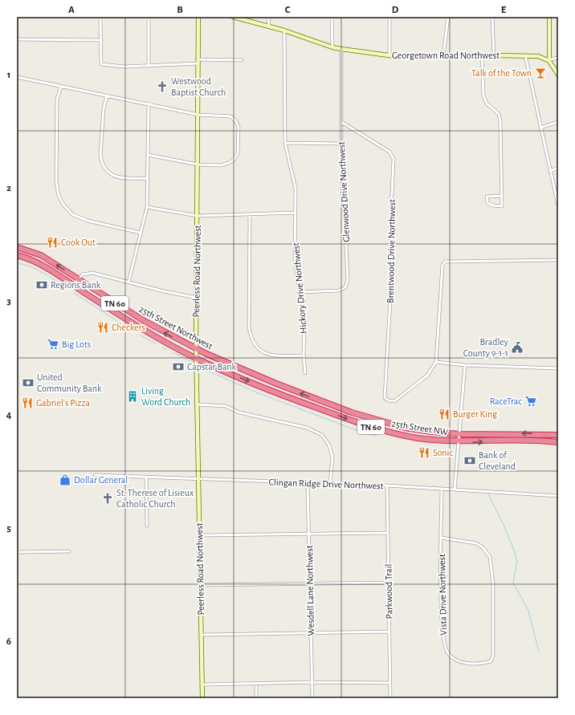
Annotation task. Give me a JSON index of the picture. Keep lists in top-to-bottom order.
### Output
{
  "streets": {
    "highway": ["TN 60", "25th Street Northwest", "25th Street NW"],
    "street": [
      "Georgetown Road Northwest",
      "Glenwood Drive Northwest",
      "Brentwood Drive Northwest",
      "Peerless Road Northwest",
      "Hickory Drive Northwest",
      "Clingan Ridge Drive Northwest",
      "Wesdell Lane Northwest",
      "Parkwood Trail",
      "Vista Drive Northwest"
    ]
  },
  "crossings": [
    ["Georgetown Road Northwest", "Glenwood Drive Northwest"],
    ["Georgetown Road Northwest", "Hickory Drive Northwest"],
    ["Glenwood Drive Northwest", "Brentwood Drive Northwest"],
    ["Glenwood Drive Northwest", "Hickory Drive Northwest"],
    ["Peerless Road Northwest", "25th Street Northwest"],
    ["Peerless Road Northwest", "25th Street NW"],
    ["Peerless Road Northwest", "Clingan Ridge Drive Northwest"],
    ["25th Street Northwest", "25th Street NW"],
    ["Clingan Ridge Drive Northwest", "Wesdell Lane Northwest"],
    ["Clingan Ridge Drive Northwest", "Parkwood Trail"],
    ["Clingan Ridge Drive Northwest", "Vista Drive Northwest"]
  ],
  "places": {
    "bar": ["Talk of the Town"],
    "church": ["Westwood Baptist Church", "St. Therese of Lisieux Catholic Church"],
    "restaurant": [
      "Cook Out",
      "Checkers",
      "Gabriel's Pizza",
      "Burger King",
      "Sonic"
    ],
    "bank": [
      "Regions Bank",
      "Capstar Bank",
      "United Community Bank",
      "Bank of Cleveland"
    ],
    "supermarket": ["Big Lots", "RaceTrac"],
    "public building": ["Bradley County 9-1-1"],
    "building": ["Living Word Church"],
    "shop": ["Dollar General"]
  },
  "grid": {
    "columns": [
      "A",
      "B",
      "C",
      "D",
      "E"
    ],
    "rows": [
      "1",
      "2",
      "3",
      "4",
      "5",
      "6"
    ]
  }
}
